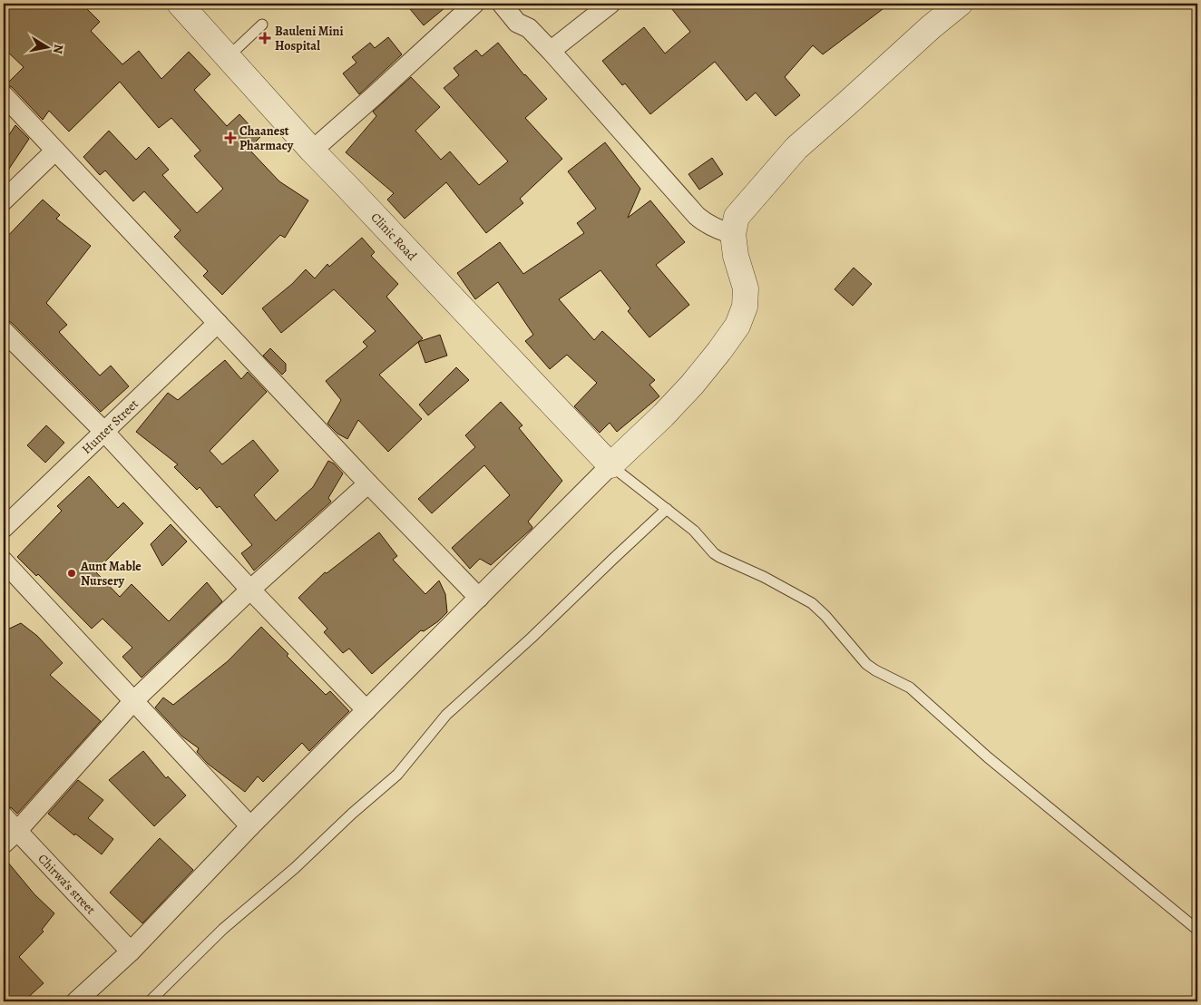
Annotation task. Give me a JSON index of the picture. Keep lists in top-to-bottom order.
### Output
{
  "streets": {
    "street": ["Clinic Road", "Hunter Street", "Chirwa’s street"]
  },
  "places": {
    "health": ["Bauleni Mini Hospital", "Chaanest Pharmacy"],
    "other": ["Aunt Mable Nursery"]
  },
  "north": "right"
}
